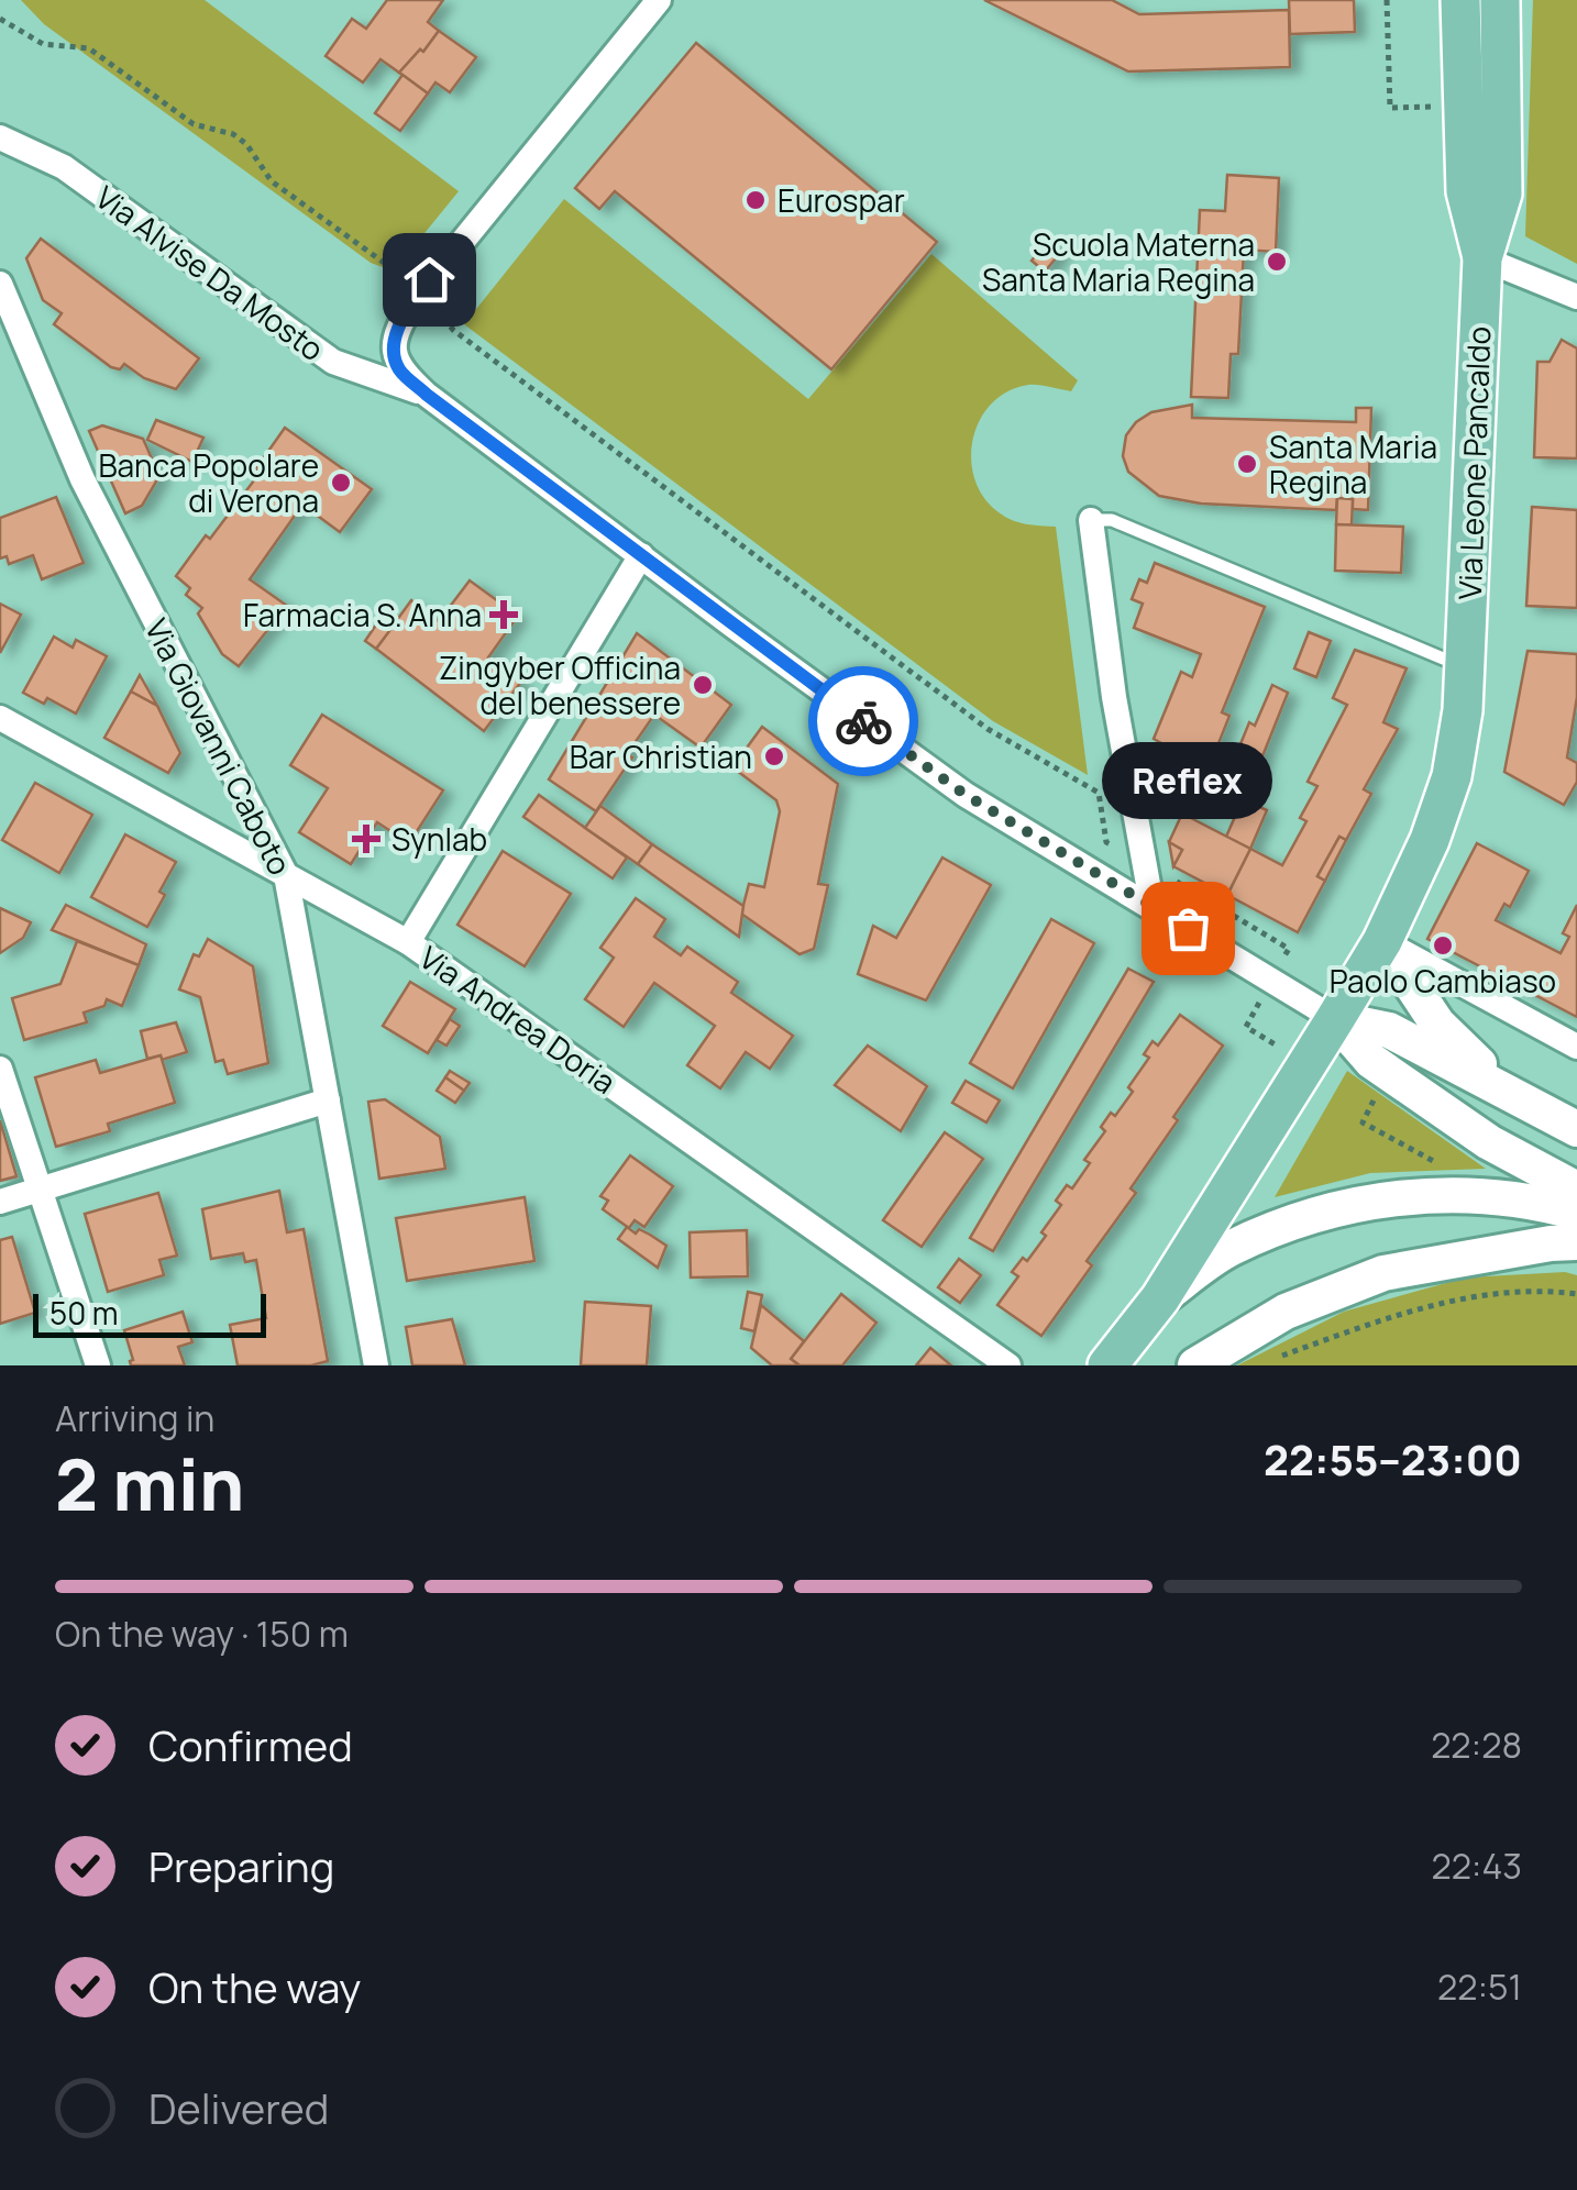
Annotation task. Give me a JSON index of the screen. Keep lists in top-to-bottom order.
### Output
{
  "streets": {
    "main road": ["Via Leone Pancaldo"],
    "street": ["Via Alvise Da Mosto", "Via Giovanni Caboto", "Via Andrea Doria"]
  },
  "crossings": [
    ["Via Alvise Da Mosto", "Via Leone Pancaldo"],
    ["Via Giovanni Caboto", "Via Andrea Doria"]
  ],
  "places": {
    "other": [
      "Eurospar",
      "Scuola Materna Santa Maria Regina",
      "Santa Maria Regina",
      "Banca Popolare di Verona",
      "Zingyber Officina del benessere",
      "Bar Christian",
      "Reflex",
      "Paolo Cambiaso"
    ],
    "health": ["Farmacia S. Anna", "Synlab"]
  },
  "scale_bar": "50 m",
  "page": {
    "bubble": "Reflex",
    "scale": "50 m",
    "heading": ["2 min", "Arriving in", "22:55–23:00"],
    "bar": "On the way · 150 m",
    "list": [
      ["Confirmed", "22:28"],
      ["Preparing", "22:43"],
      ["On the way", "22:51"],
      "Delivered"
    ]
  }
}
